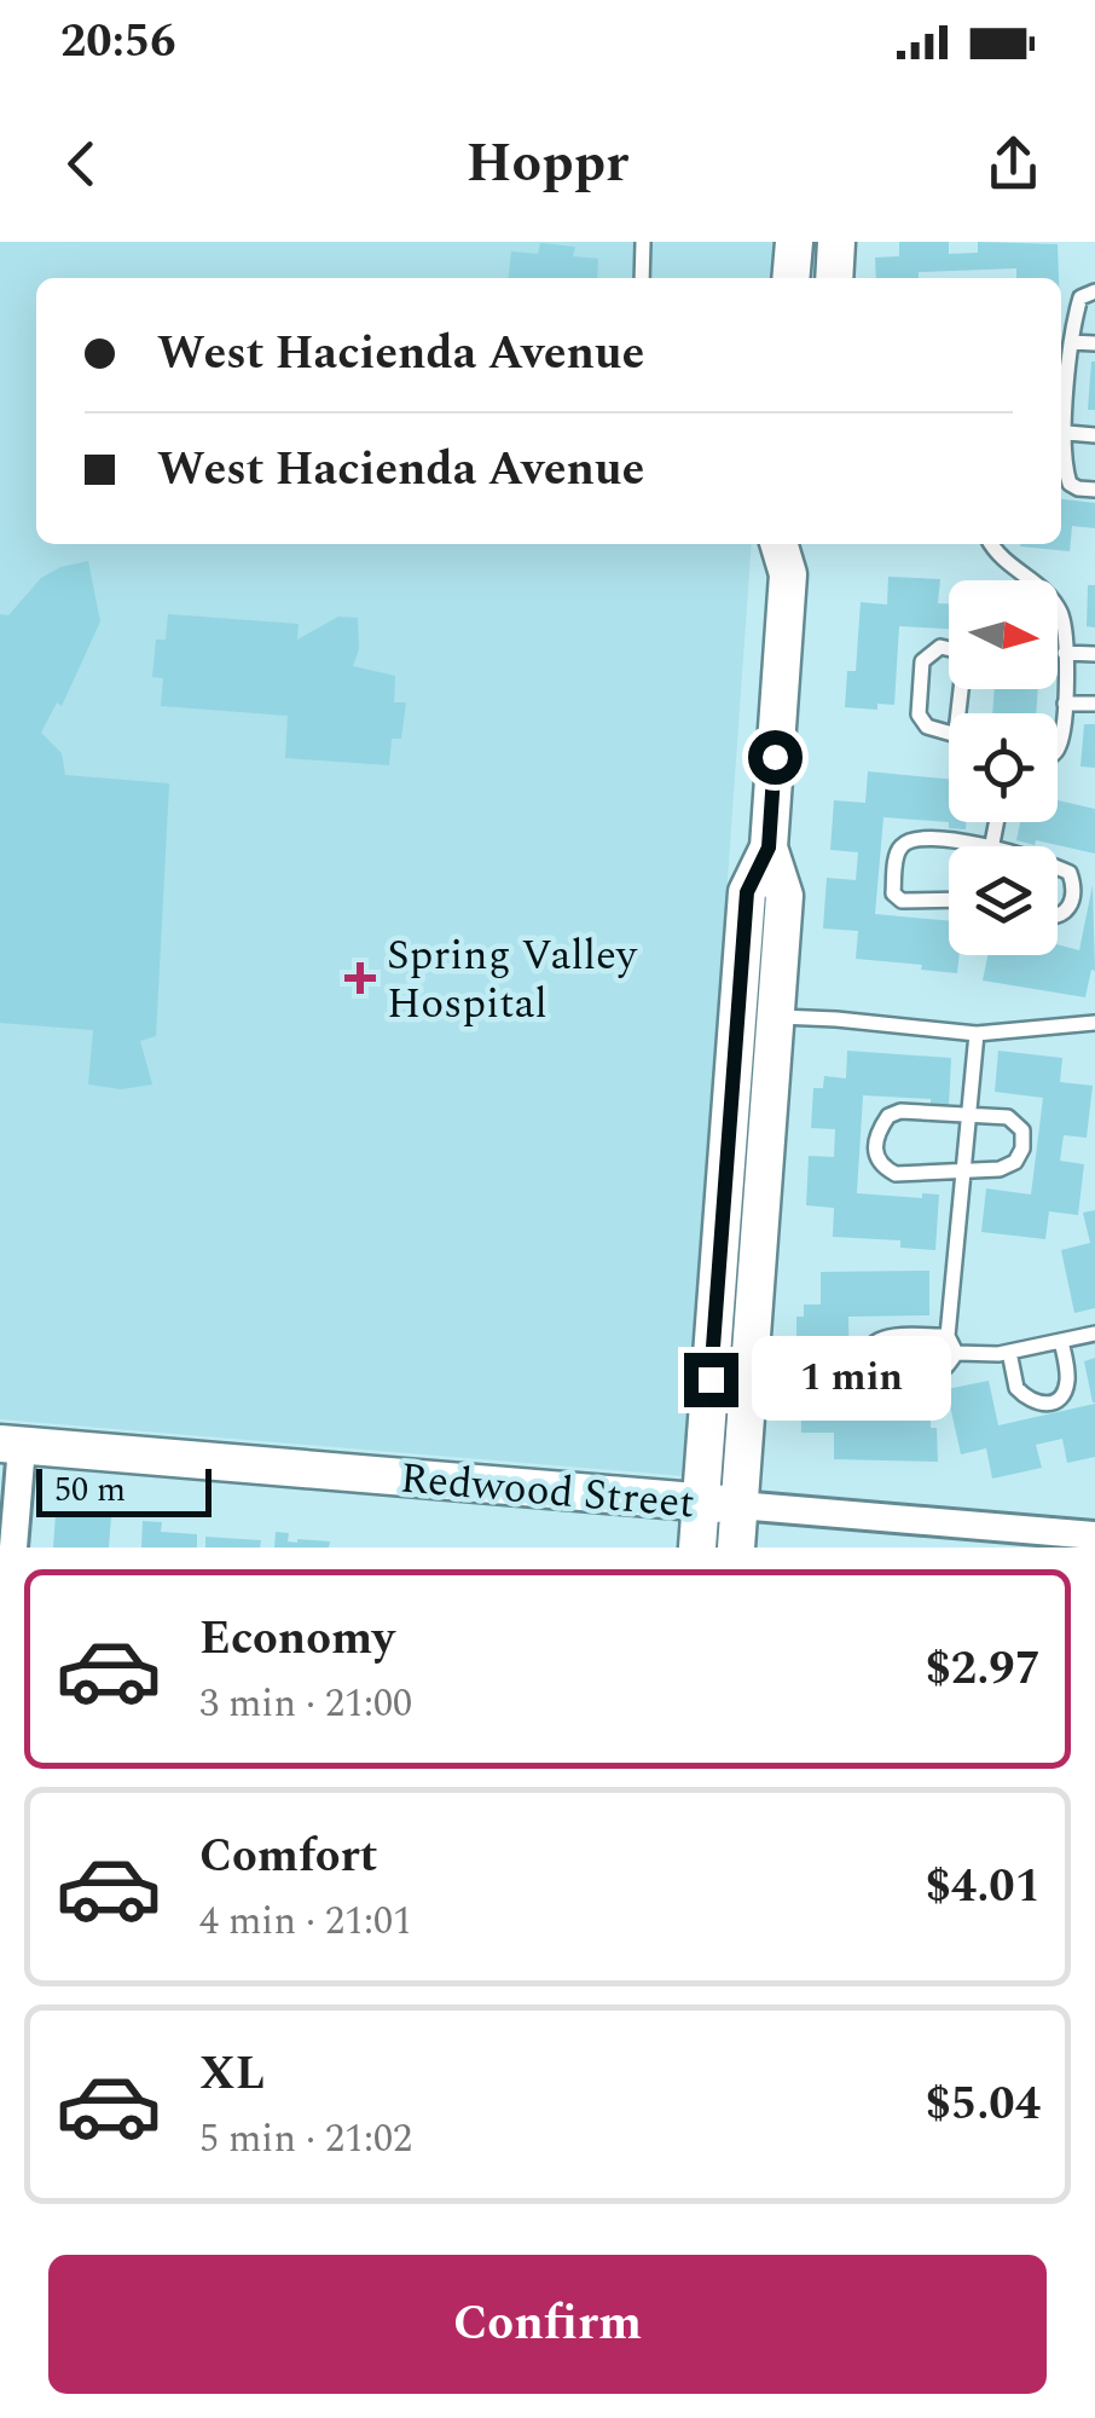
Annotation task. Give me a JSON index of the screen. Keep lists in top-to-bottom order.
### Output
{
  "streets": {
    "main road": ["Redwood Street"]
  },
  "places": {
    "health": ["Spring Valley Hospital"]
  },
  "scale_bar": "50 m",
  "north": "right",
  "page": {
    "status": "20:56",
    "header": "Hoppr",
    "banner": ["West Hacienda Avenue", "West Hacienda Avenue"],
    "bubble": "1 min",
    "scale": "50 m",
    "list": [
      {
        "name": "Economy",
        "note": "3 min · 21:00",
        "value": "$2.97"
      },
      {
        "name": "Comfort",
        "note": "4 min · 21:01",
        "value": "$4.01"
      },
      {
        "name": "XL",
        "note": "5 min · 21:02",
        "value": "$5.04"
      }
    ],
    "buttons": "Confirm"
  }
}
